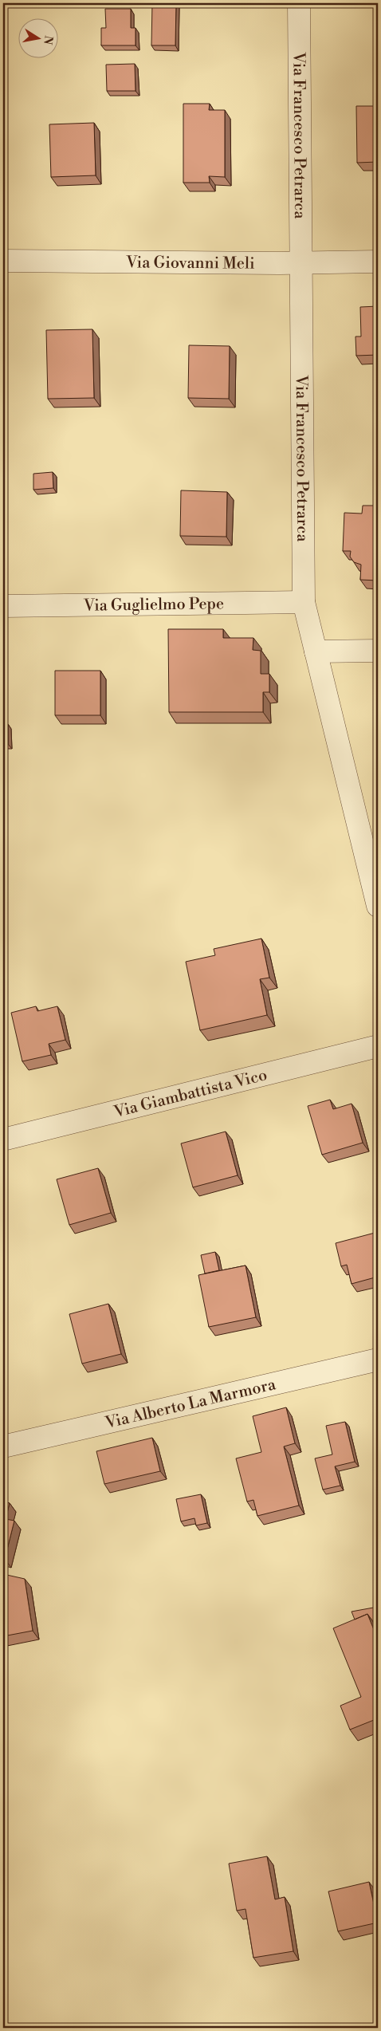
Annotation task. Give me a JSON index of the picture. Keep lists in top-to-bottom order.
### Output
{
  "streets": {
    "street": [
      "Via Francesco Petrarca",
      "Via Giovanni Meli",
      "Via Guglielmo Pepe",
      "Via Giambattista Vico",
      "Via Alberto La Marmora"
    ]
  },
  "crossings": [
    ["Via Francesco Petrarca", "Via Giovanni Meli"],
    ["Via Francesco Petrarca", "Via Guglielmo Pepe"]
  ],
  "north": "right"
}
